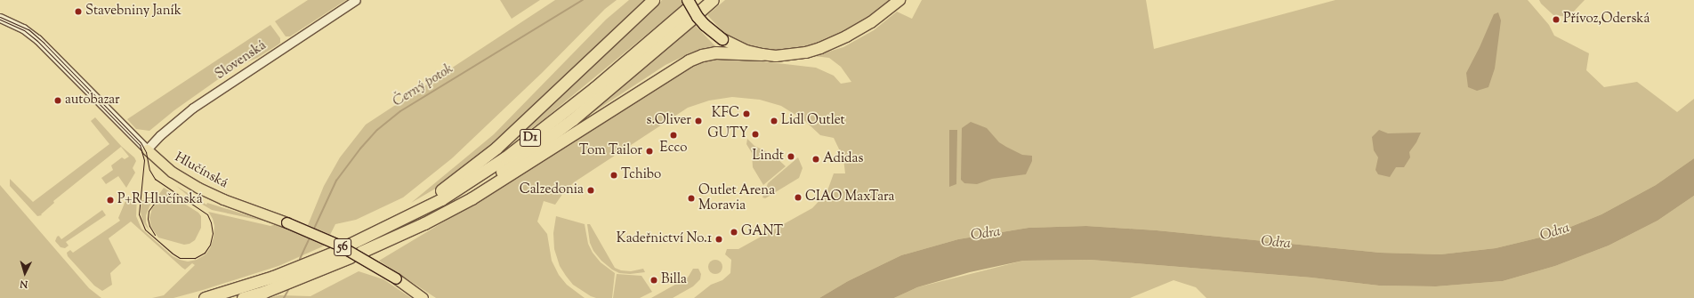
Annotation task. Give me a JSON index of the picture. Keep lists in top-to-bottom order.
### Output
{
  "streets": {
    "highway": ["D1"],
    "main road": ["Hlučínská", "56"],
    "street": ["Slovenská"]
  },
  "crossings": [
    ["Slovenská", "Hlučínská"]
  ],
  "water": ["Černý potok", "Odra"],
  "places": [
    "Stavebniny Janík",
    "Přívoz,Oderská",
    "autobazar",
    "KFC",
    "s.Oliver",
    "Lidl Outlet",
    "GUTY",
    "Ecco",
    "Tom Tailor",
    "Lindt",
    "Adidas",
    "Tchibo",
    "Calzedonia",
    "CIAO MaxTara",
    "Outlet Arena Moravia",
    "P+R Hlučínská",
    "GANT",
    "Kadeřnictví No.1",
    "Billa"
  ],
  "north": "bottom"
}
